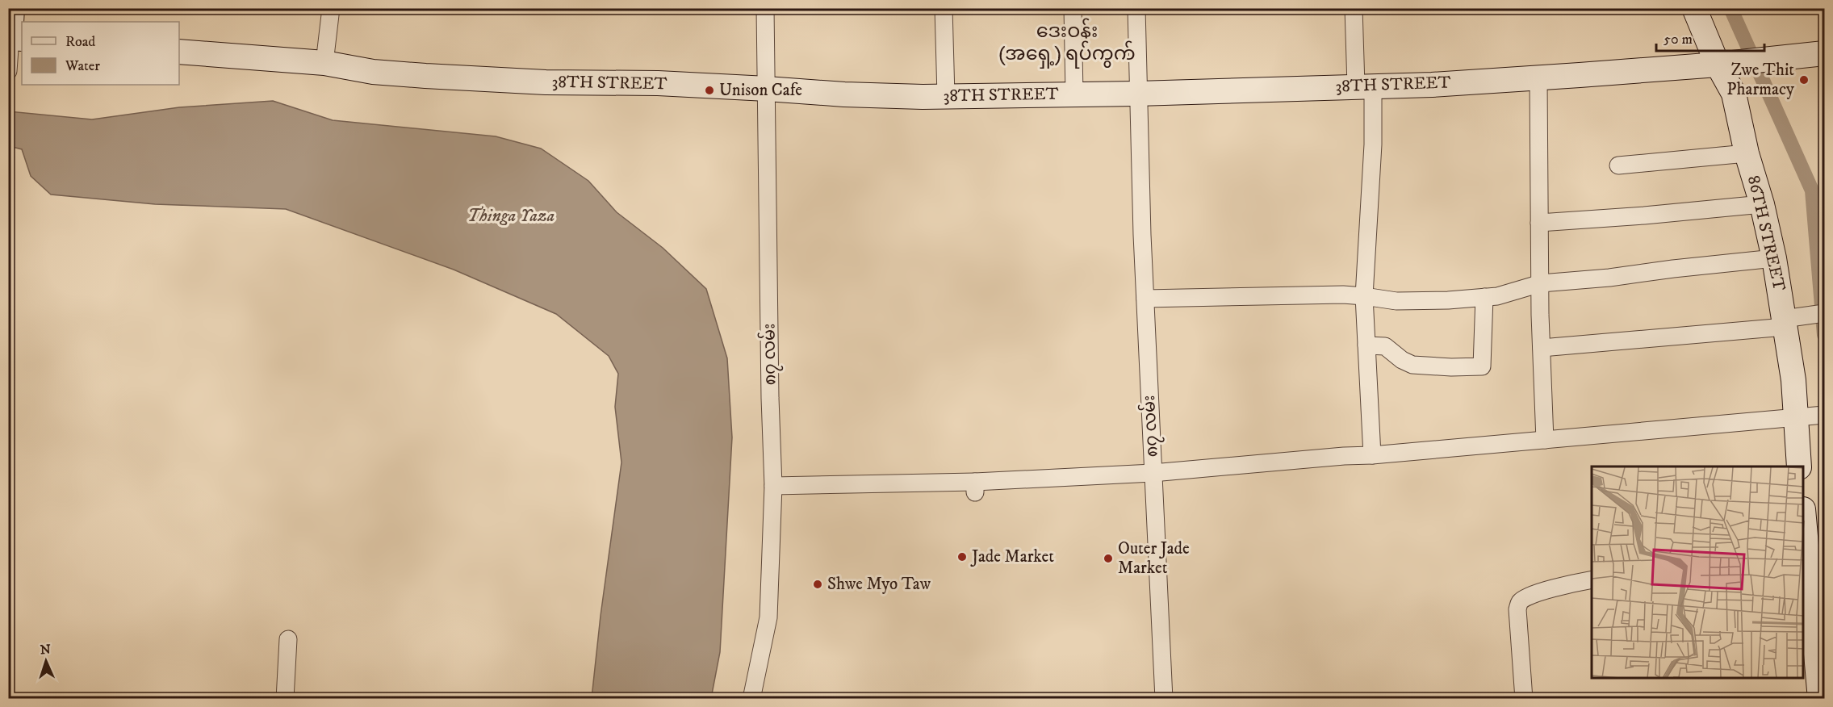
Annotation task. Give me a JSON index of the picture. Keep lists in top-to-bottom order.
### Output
{
  "streets": {
    "main road": ["38TH STREET", "86TH STREET"],
    "street": ["၈၇ လမ်း"]
  },
  "crossings": [
    ["38TH STREET", "86TH STREET"],
    ["38TH STREET", "၈၇ လမ်း"]
  ],
  "districts": ["ဒေးဝန်း (အရှေ့) ရပ်ကွက်"],
  "water": ["Thinga Yaza"],
  "places": [
    "Zwe Thit Pharmacy",
    "Unison Cafe",
    "Jade Market",
    "Outer Jade Market",
    "Shwe Myo Taw"
  ],
  "legend": ["Road", "Water"],
  "scale_bar": "50 m",
  "north": "top"
}
